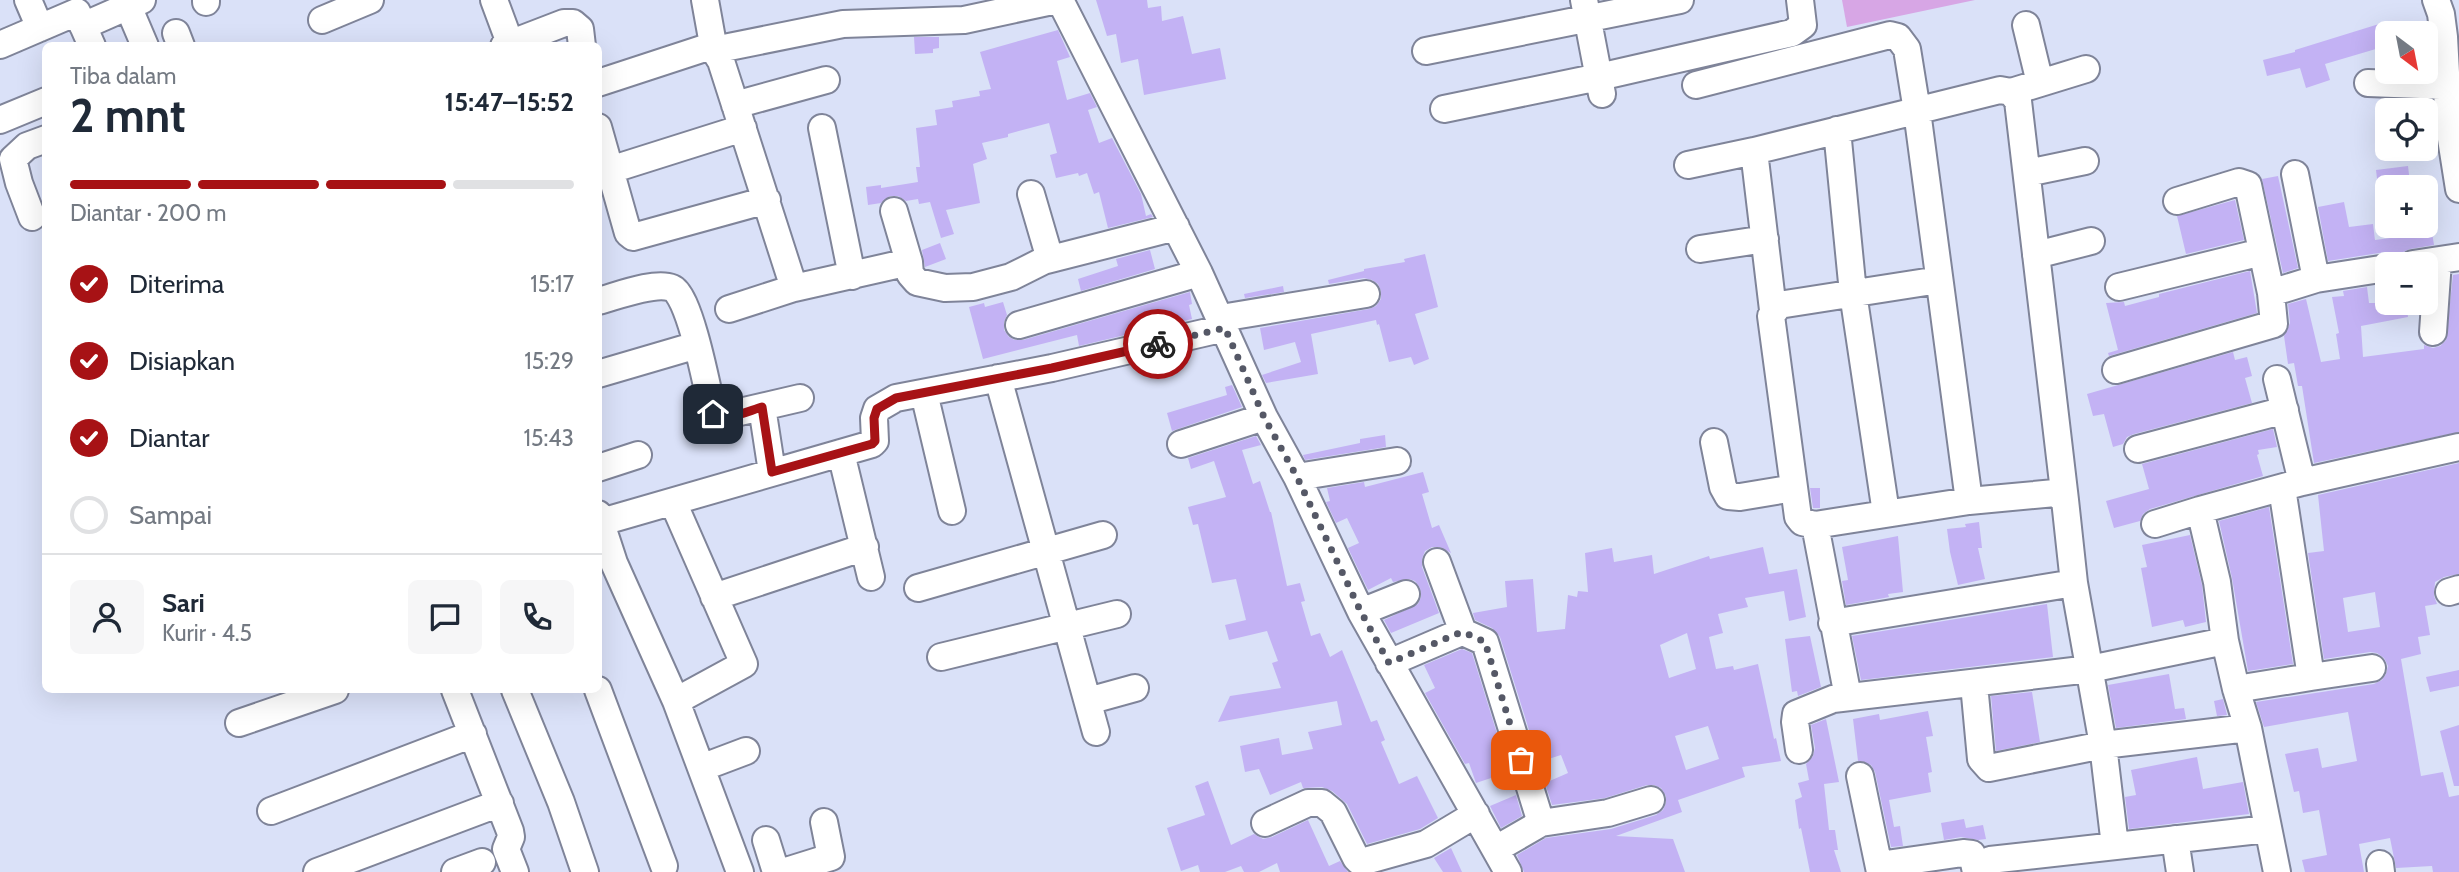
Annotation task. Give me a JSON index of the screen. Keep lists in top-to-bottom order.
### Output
{
  "north": "bottom right",
  "page": {
    "map_buttons": ["+", "−"],
    "heading": ["2 mnt", "Tiba dalam", "15:47–15:52"],
    "panel": ["Sari", "Kurir · 4.5"],
    "bar": "Diantar · 200 m",
    "list": [
      ["Diterima", "15:17"],
      ["Disiapkan", "15:29"],
      ["Diantar", "15:43"],
      "Sampai"
    ]
  }
}
